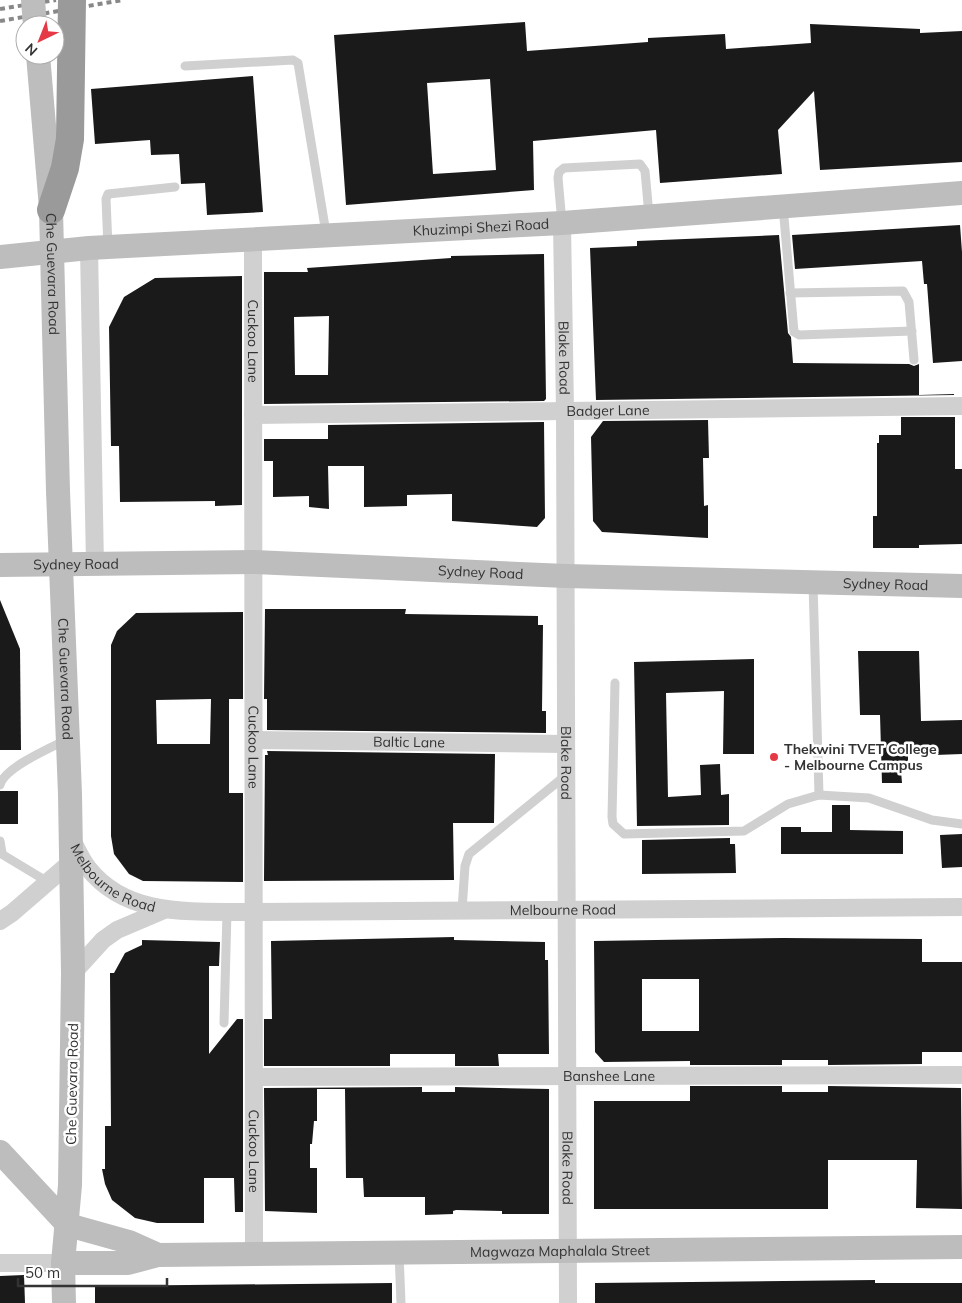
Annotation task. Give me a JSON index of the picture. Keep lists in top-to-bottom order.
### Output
{
  "streets": {
    "main road": [
      "Khuzimpi Shezi Road",
      "Che Guevara Road",
      "Sydney Road",
      "Magwaza Maphalala Street"
    ],
    "street": [
      "Cuckoo Lane",
      "Blake Road",
      "Badger Lane",
      "Baltic Lane",
      "Melbourne Road",
      "Banshee Lane"
    ]
  },
  "crossings": [
    ["Khuzimpi Shezi Road", "Cuckoo Lane"],
    ["Khuzimpi Shezi Road", "Blake Road"],
    ["Che Guevara Road", "Sydney Road"],
    ["Che Guevara Road", "Melbourne Road"],
    ["Che Guevara Road", "Magwaza Maphalala Street"],
    ["Cuckoo Lane", "Badger Lane"],
    ["Cuckoo Lane", "Sydney Road"],
    ["Cuckoo Lane", "Baltic Lane"],
    ["Cuckoo Lane", "Melbourne Road"],
    ["Cuckoo Lane", "Banshee Lane"],
    ["Cuckoo Lane", "Magwaza Maphalala Street"],
    ["Blake Road", "Badger Lane"],
    ["Blake Road", "Sydney Road"],
    ["Blake Road", "Baltic Lane"],
    ["Blake Road", "Melbourne Road"],
    ["Blake Road", "Banshee Lane"],
    ["Blake Road", "Magwaza Maphalala Street"]
  ],
  "places": ["Thekwini TVET College - Melbourne Campus"],
  "scale_bar": "50 m",
  "north": "bottom left"
}
